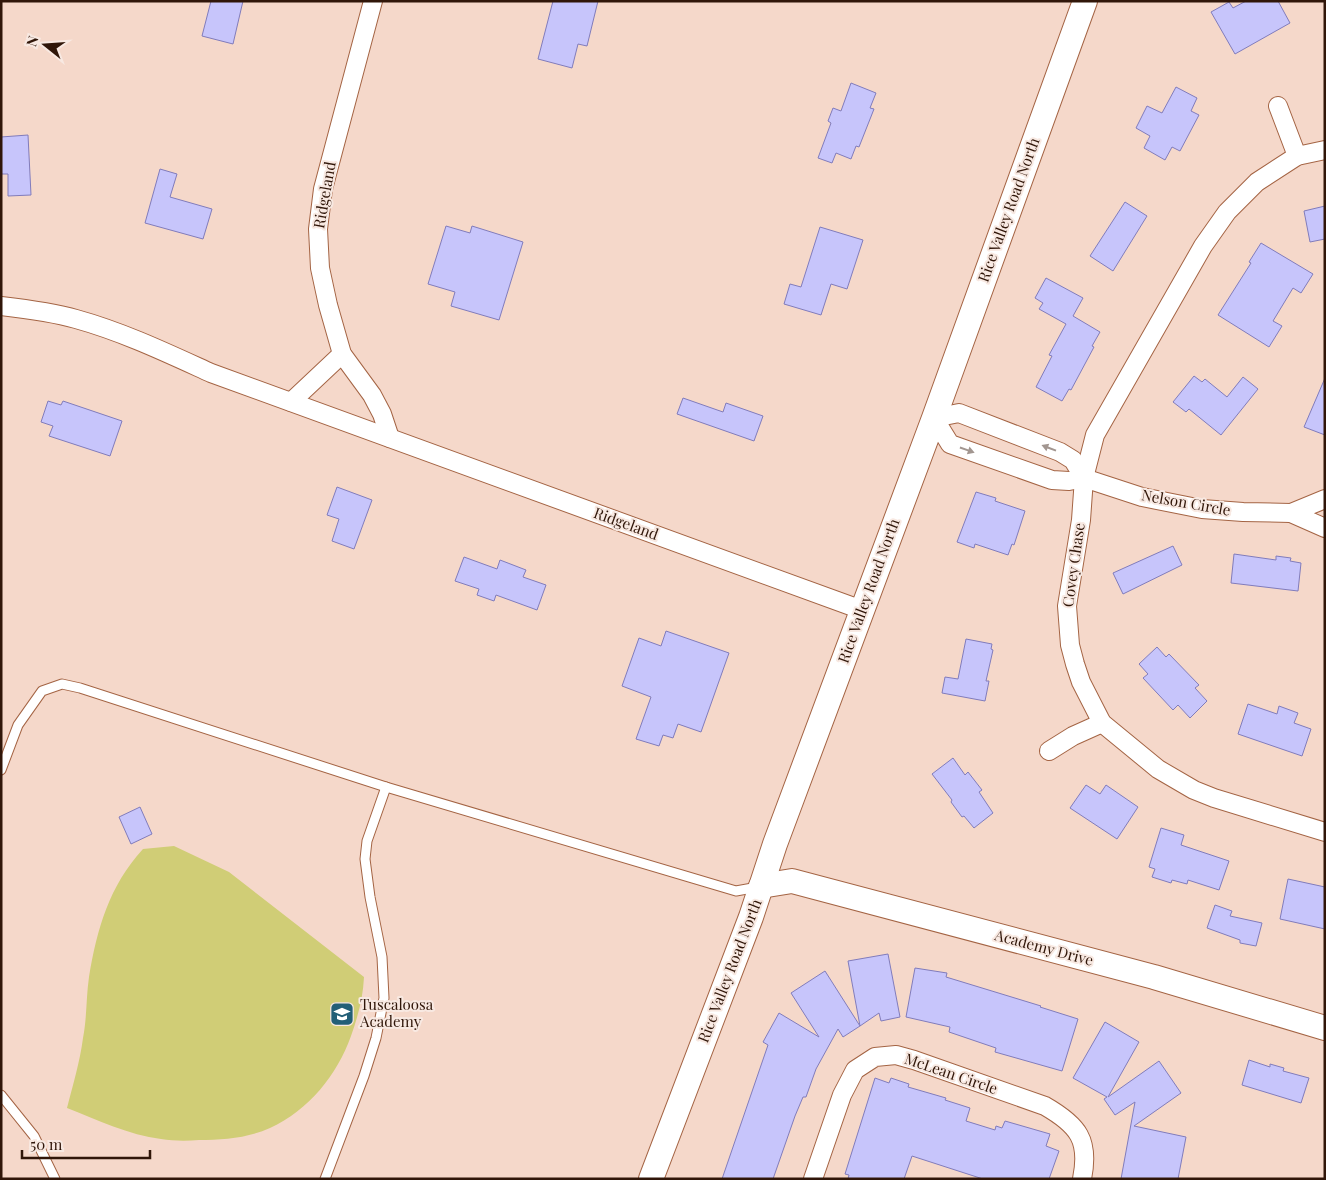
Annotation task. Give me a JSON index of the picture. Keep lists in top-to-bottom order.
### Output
{
  "streets": {
    "street": [
      "Ridgeland",
      "Rice Valley Road North",
      "Nelson Circle",
      "Covey Chase",
      "Academy Drive",
      "McLean Circle"
    ]
  },
  "crossings": [
    ["Ridgeland", "Rice Valley Road North"],
    ["Rice Valley Road North", "Academy Drive"],
    ["Nelson Circle", "Covey Chase"]
  ],
  "places": {
    "school or university": ["Tuscaloosa Academy"]
  },
  "scale_bar": "50 m",
  "north": "left"
}
